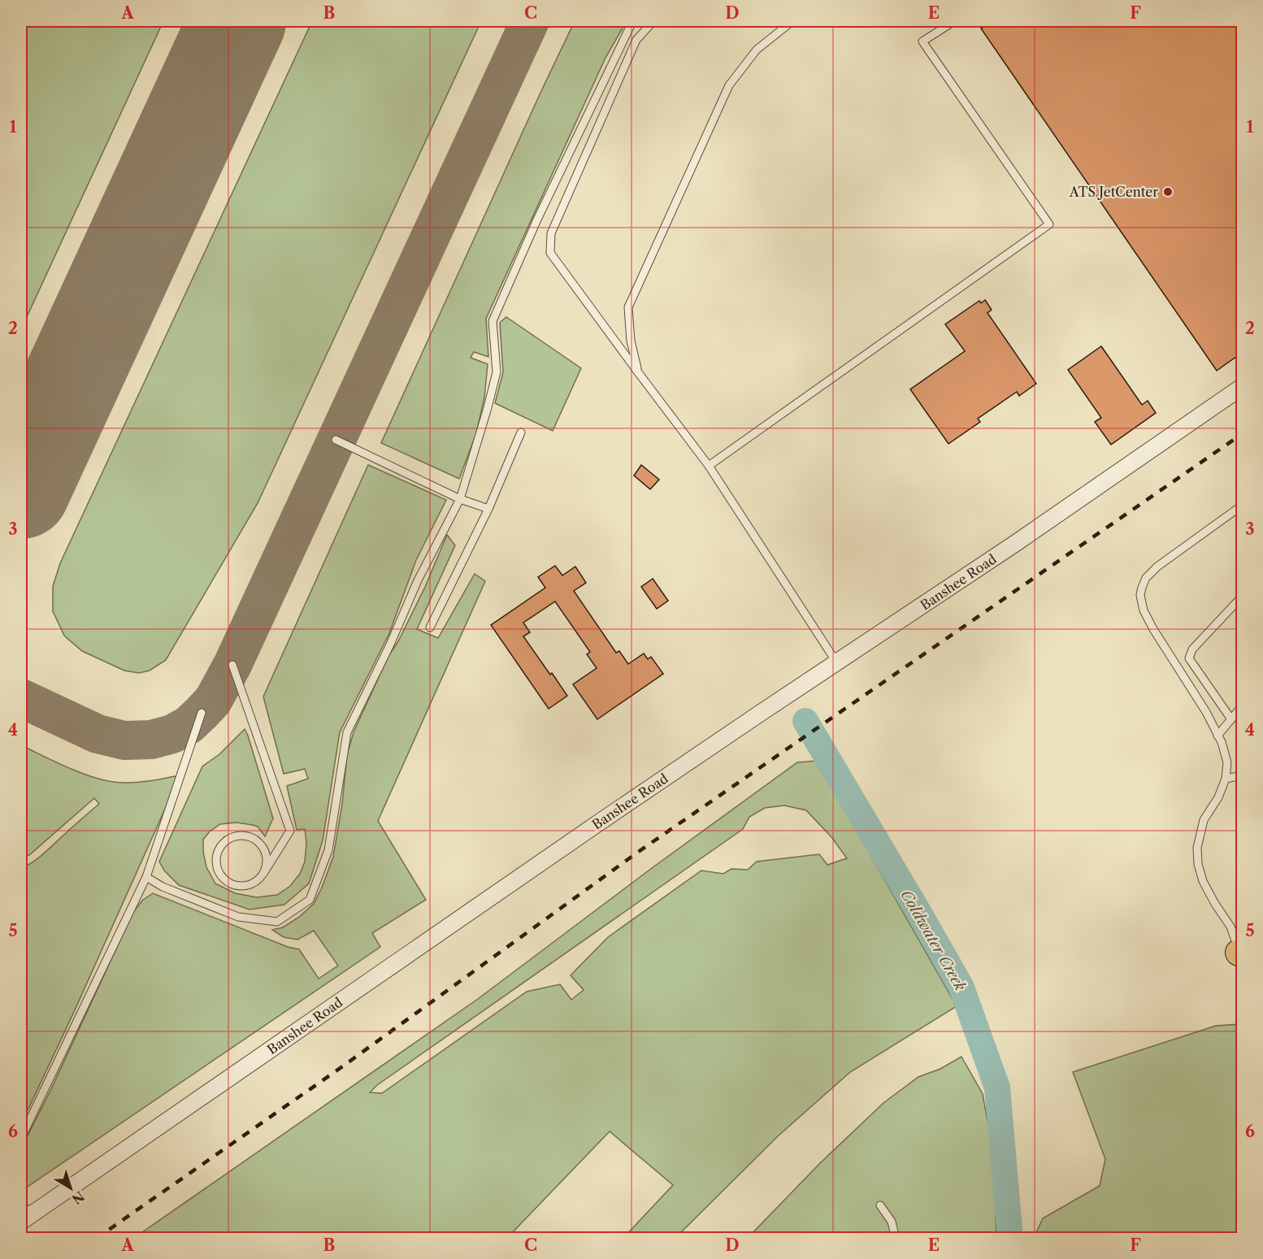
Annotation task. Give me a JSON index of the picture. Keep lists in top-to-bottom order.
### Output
{
  "streets": {
    "street": ["Banshee Road"]
  },
  "water": ["Coldwater Creek"],
  "places": ["ATS JetCenter"],
  "north": "bottom right",
  "grid": {
    "columns": [
      "A",
      "B",
      "C",
      "D",
      "E",
      "F"
    ],
    "rows": [
      "1",
      "2",
      "3",
      "4",
      "5",
      "6"
    ]
  }
}
